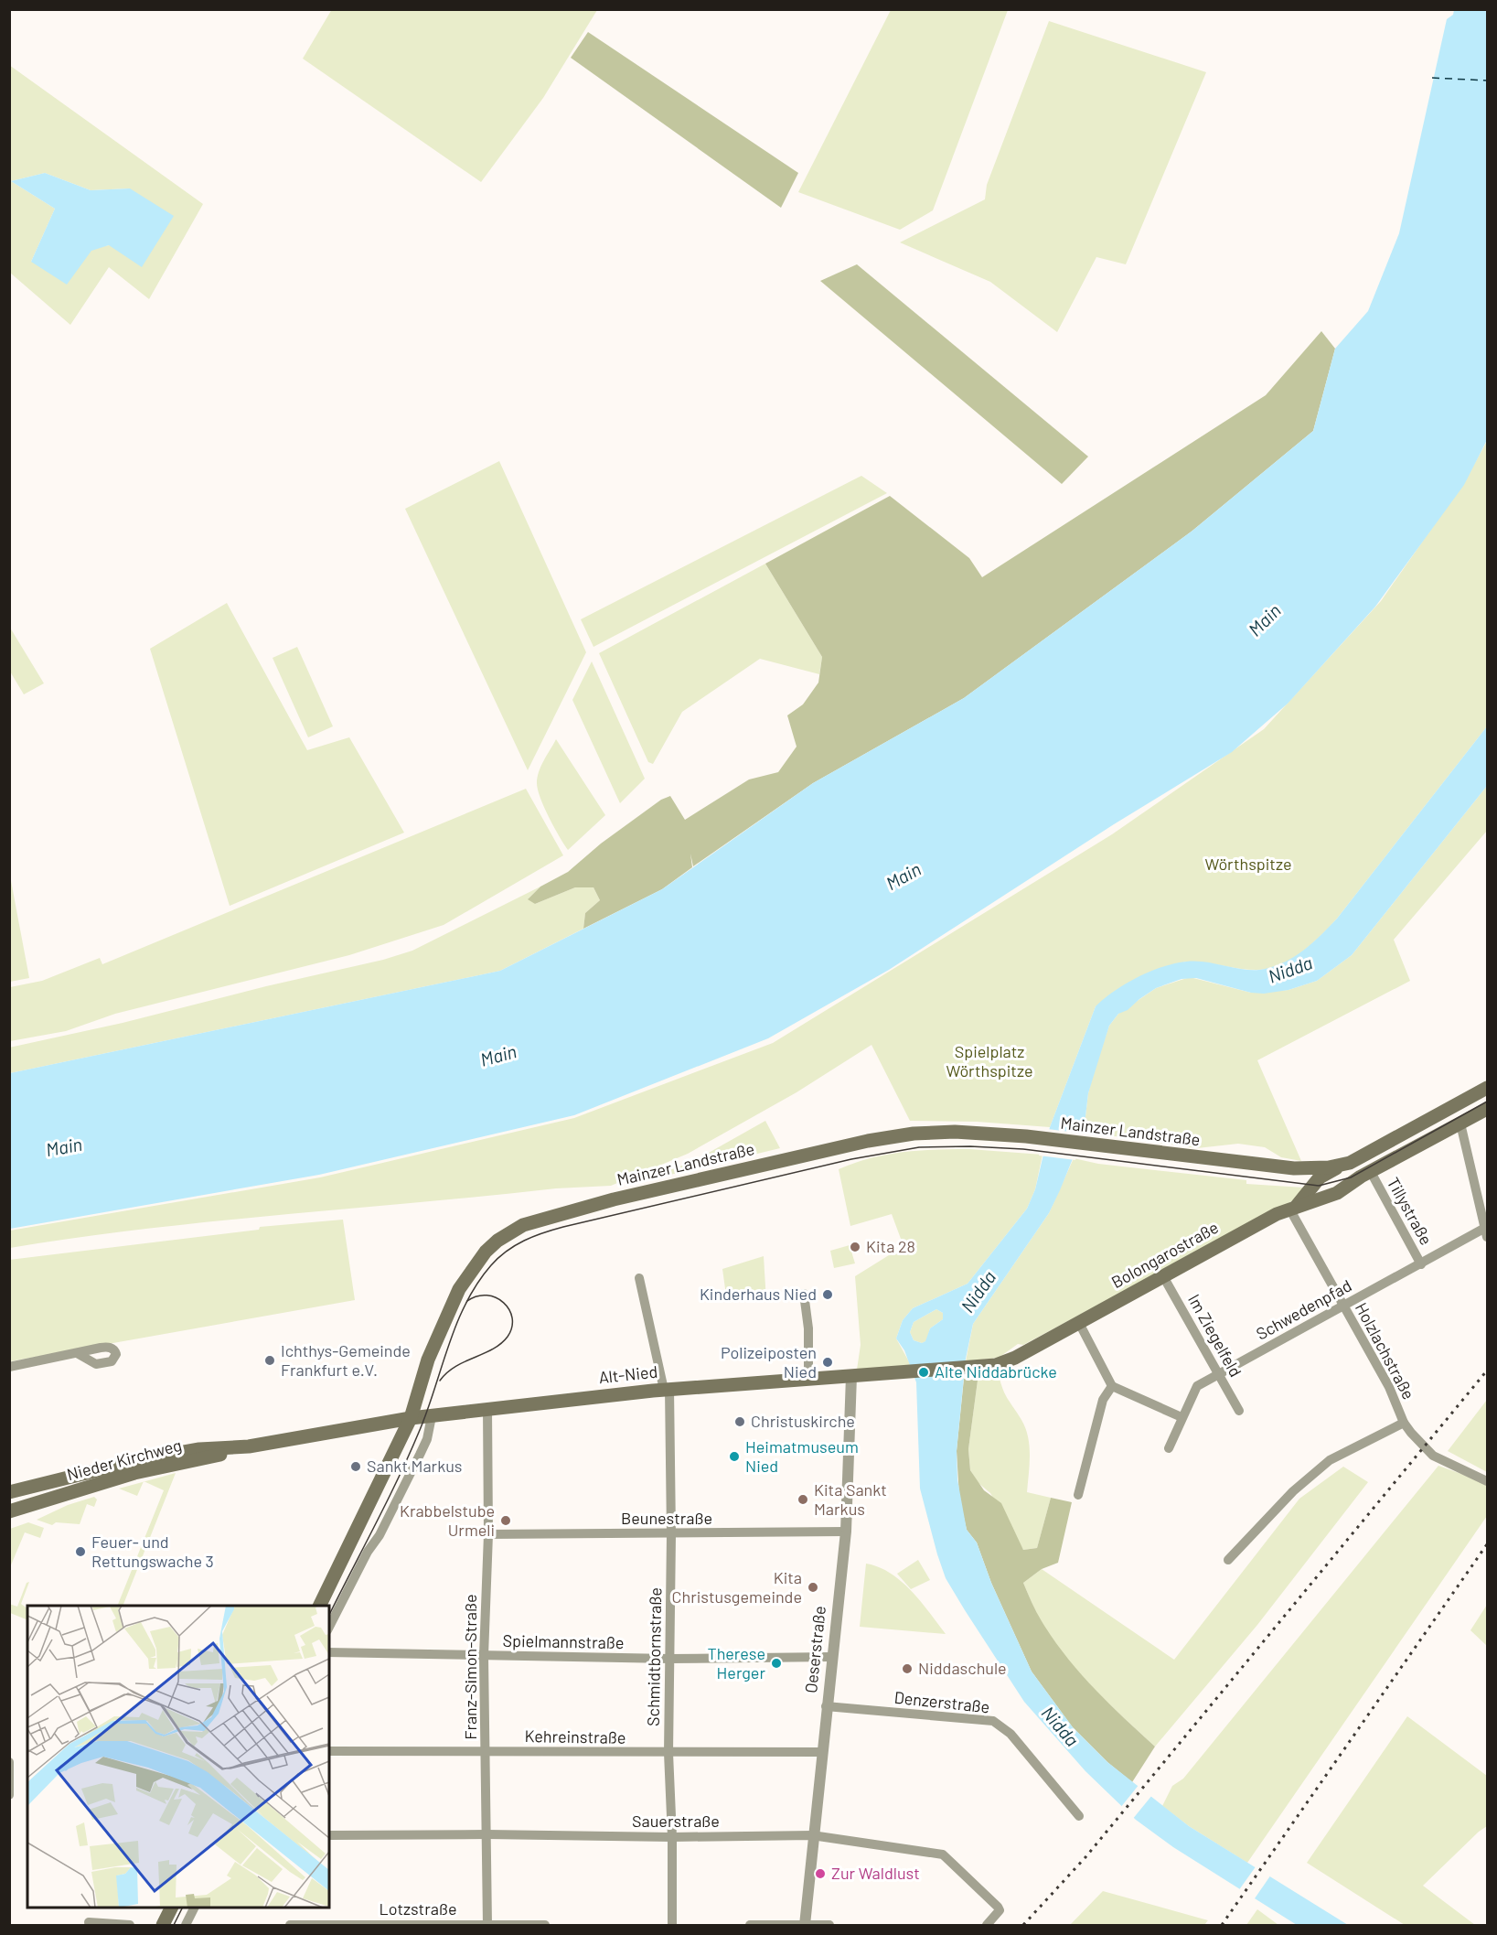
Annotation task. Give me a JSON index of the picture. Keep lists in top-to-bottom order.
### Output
{
  "streets": {
    "main road": [
      "Mainzer Landstraße",
      "Bolongarostraße",
      "Alt-Nied",
      "Nieder Kirchweg"
    ],
    "street": [
      "Tillystraße",
      "Schwedenpfad",
      "Im Ziegelfeld",
      "Holzlachstraße",
      "Beunestraße",
      "Spielmannstraße",
      "Oeserstraße",
      "Schmidtbornstraße",
      "Franz-Simon-Straße",
      "Denzerstraße",
      "Kehreinstraße",
      "Sauerstraße",
      "Lotzstraße"
    ]
  },
  "crossings": [
    ["Mainzer Landstraße", "Alt-Nied"],
    ["Mainzer Landstraße", "Nieder Kirchweg"],
    ["Tillystraße", "Schwedenpfad"],
    ["Bolongarostraße", "Im Ziegelfeld"],
    ["Bolongarostraße", "Holzlachstraße"],
    ["Bolongarostraße", "Alt-Nied"],
    ["Bolongarostraße", "Oeserstraße"],
    ["Schwedenpfad", "Im Ziegelfeld"],
    ["Schwedenpfad", "Holzlachstraße"],
    ["Alt-Nied", "Nieder Kirchweg"],
    ["Alt-Nied", "Oeserstraße"],
    ["Alt-Nied", "Schmidtbornstraße"],
    ["Alt-Nied", "Franz-Simon-Straße"],
    ["Beunestraße", "Oeserstraße"],
    ["Beunestraße", "Schmidtbornstraße"],
    ["Beunestraße", "Franz-Simon-Straße"],
    ["Spielmannstraße", "Oeserstraße"],
    ["Spielmannstraße", "Schmidtbornstraße"],
    ["Spielmannstraße", "Franz-Simon-Straße"],
    ["Oeserstraße", "Denzerstraße"],
    ["Oeserstraße", "Kehreinstraße"],
    ["Oeserstraße", "Sauerstraße"],
    ["Schmidtbornstraße", "Kehreinstraße"],
    ["Schmidtbornstraße", "Sauerstraße"],
    ["Franz-Simon-Straße", "Kehreinstraße"],
    ["Franz-Simon-Straße", "Sauerstraße"],
    ["Franz-Simon-Straße", "Lotzstraße"]
  ],
  "water": ["Main", "Nidda"],
  "parks": ["Wörthspitze", "Spielplatz Wörthspitze"],
  "places": [
    "Kita 28",
    "Kinderhaus Nied",
    "Ichthys-Gemeinde Frankfurt e.V.",
    "Polizeiposten Nied",
    "Alte Niddabrücke",
    "Christuskirche",
    "Heimatmuseum Nied",
    "Sankt Markus",
    "Kita Sankt Markus",
    "Krabbelstube Urmeli",
    "Feuer- und Rettungswache 3",
    "Kita Christusgemeinde",
    "Therese Herger",
    "Niddaschule",
    "Zur Waldlust"
  ]
}
